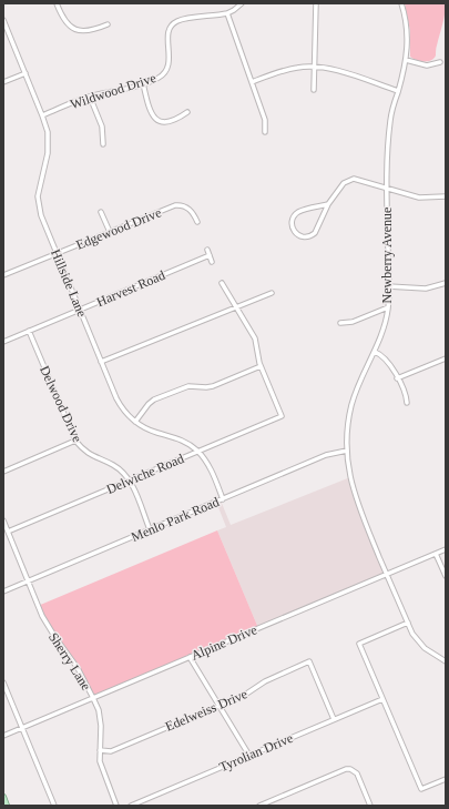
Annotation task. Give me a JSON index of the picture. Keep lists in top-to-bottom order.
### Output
{
  "streets": {
    "street": [
      "Wildwood Drive",
      "Edgewood Drive",
      "Newberry Avenue",
      "Hillside Lane",
      "Harvest Road",
      "Delwood Drive",
      "Delwiche Road",
      "Menlo Park Road",
      "Alpine Drive",
      "Sherry Lane",
      "Edelweiss Drive",
      "Tyrolian Drive"
    ]
  },
  "crossings": [
    ["Wildwood Drive", "Hillside Lane"],
    ["Edgewood Drive", "Hillside Lane"],
    ["Newberry Avenue", "Menlo Park Road"],
    ["Newberry Avenue", "Alpine Drive"],
    ["Hillside Lane", "Harvest Road"],
    ["Hillside Lane", "Delwiche Road"],
    ["Hillside Lane", "Menlo Park Road"],
    ["Harvest Road", "Delwood Drive"],
    ["Delwood Drive", "Delwiche Road"],
    ["Delwood Drive", "Menlo Park Road"],
    ["Delwiche Road", "Sherry Lane"],
    ["Menlo Park Road", "Sherry Lane"],
    ["Alpine Drive", "Sherry Lane"],
    ["Sherry Lane", "Edelweiss Drive"],
    ["Edelweiss Drive", "Tyrolian Drive"]
  ]
}
